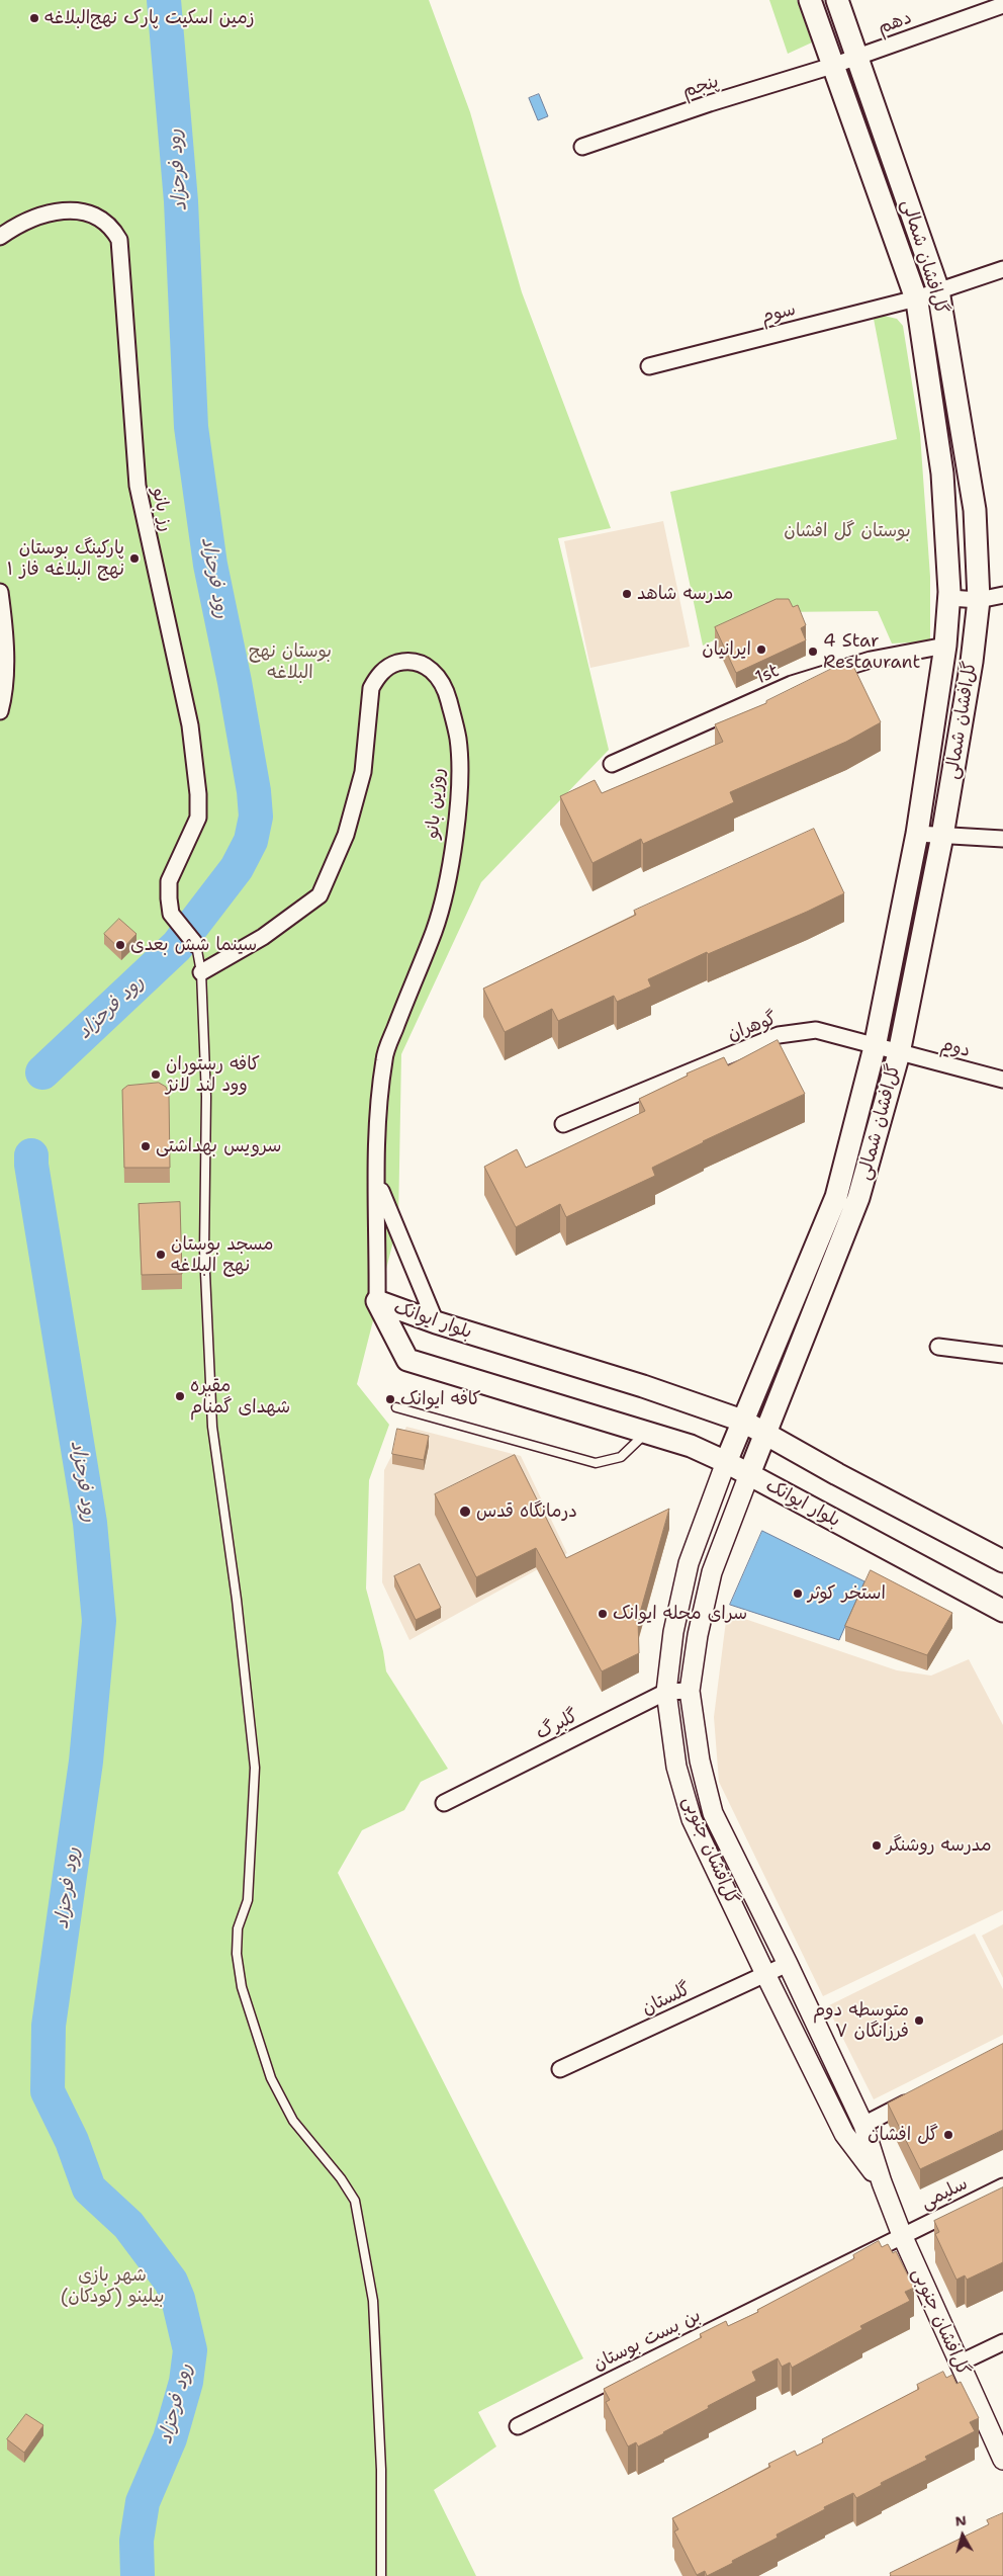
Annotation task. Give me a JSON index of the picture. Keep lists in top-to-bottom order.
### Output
{
  "streets": {
    "main road": ["گل‌افشان شمالی", "بلوار ایوانک"],
    "street": [
      "دهم",
      "پنجم",
      "سوم",
      "رز بانو",
      "1st",
      "روژین بانو",
      "گوهران",
      "دوم",
      "گلبرگ",
      "گل‌افشان جنوبی",
      "گلستان",
      "سلیمی",
      "بن بست بوستان"
    ]
  },
  "crossings": [
    ["دهم", "پنجم"],
    ["دهم", "گل‌افشان شمالی"],
    ["پنجم", "گل‌افشان شمالی"],
    ["گل‌افشان شمالی", "سوم"],
    ["گل‌افشان شمالی", "1st"],
    ["گل‌افشان شمالی", "گوهران"],
    ["گل‌افشان شمالی", "دوم"],
    ["گل‌افشان شمالی", "بلوار ایوانک"],
    ["گل‌افشان شمالی", "گل‌افشان جنوبی"],
    ["روژین بانو", "بلوار ایوانک"],
    ["گوهران", "دوم"],
    ["بلوار ایوانک", "گل‌افشان جنوبی"],
    ["گلبرگ", "گل‌افشان جنوبی"],
    ["گل‌افشان جنوبی", "گلستان"],
    ["گل‌افشان جنوبی", "سلیمی"],
    ["گل‌افشان جنوبی", "بن بست بوستان"],
    ["سلیمی", "بن بست بوستان"]
  ],
  "water": ["رود فرحزاد"],
  "parks": ["بوستان گل افشان", "بوستان نهج البلاغه", "شهر بازی بیلینو (کودکان)"],
  "places": [
    "زمین اسکیت پارک نهج‌البلاغه",
    "پارکینگ بوستان نهج البلاغه فاز ۱",
    "مدرسه شاهد",
    "ایرانیان",
    "4 Star Restaurant",
    "سینما شش بعدی",
    "کافه رستوران وود لند لانژ",
    "سرویس بهداشتی",
    "مسجد بوستان نهج البلاغه",
    "مقبره شهدای گمنام",
    "کافه ایوانک",
    "درمانگاه قدس",
    "استخر کوثر",
    "سرای محله ایوانک",
    "مدرسه روشنگر",
    "متوسطه دوم فرزانگان ۷",
    "گل افشان"
  ],
  "north": "top"
}
